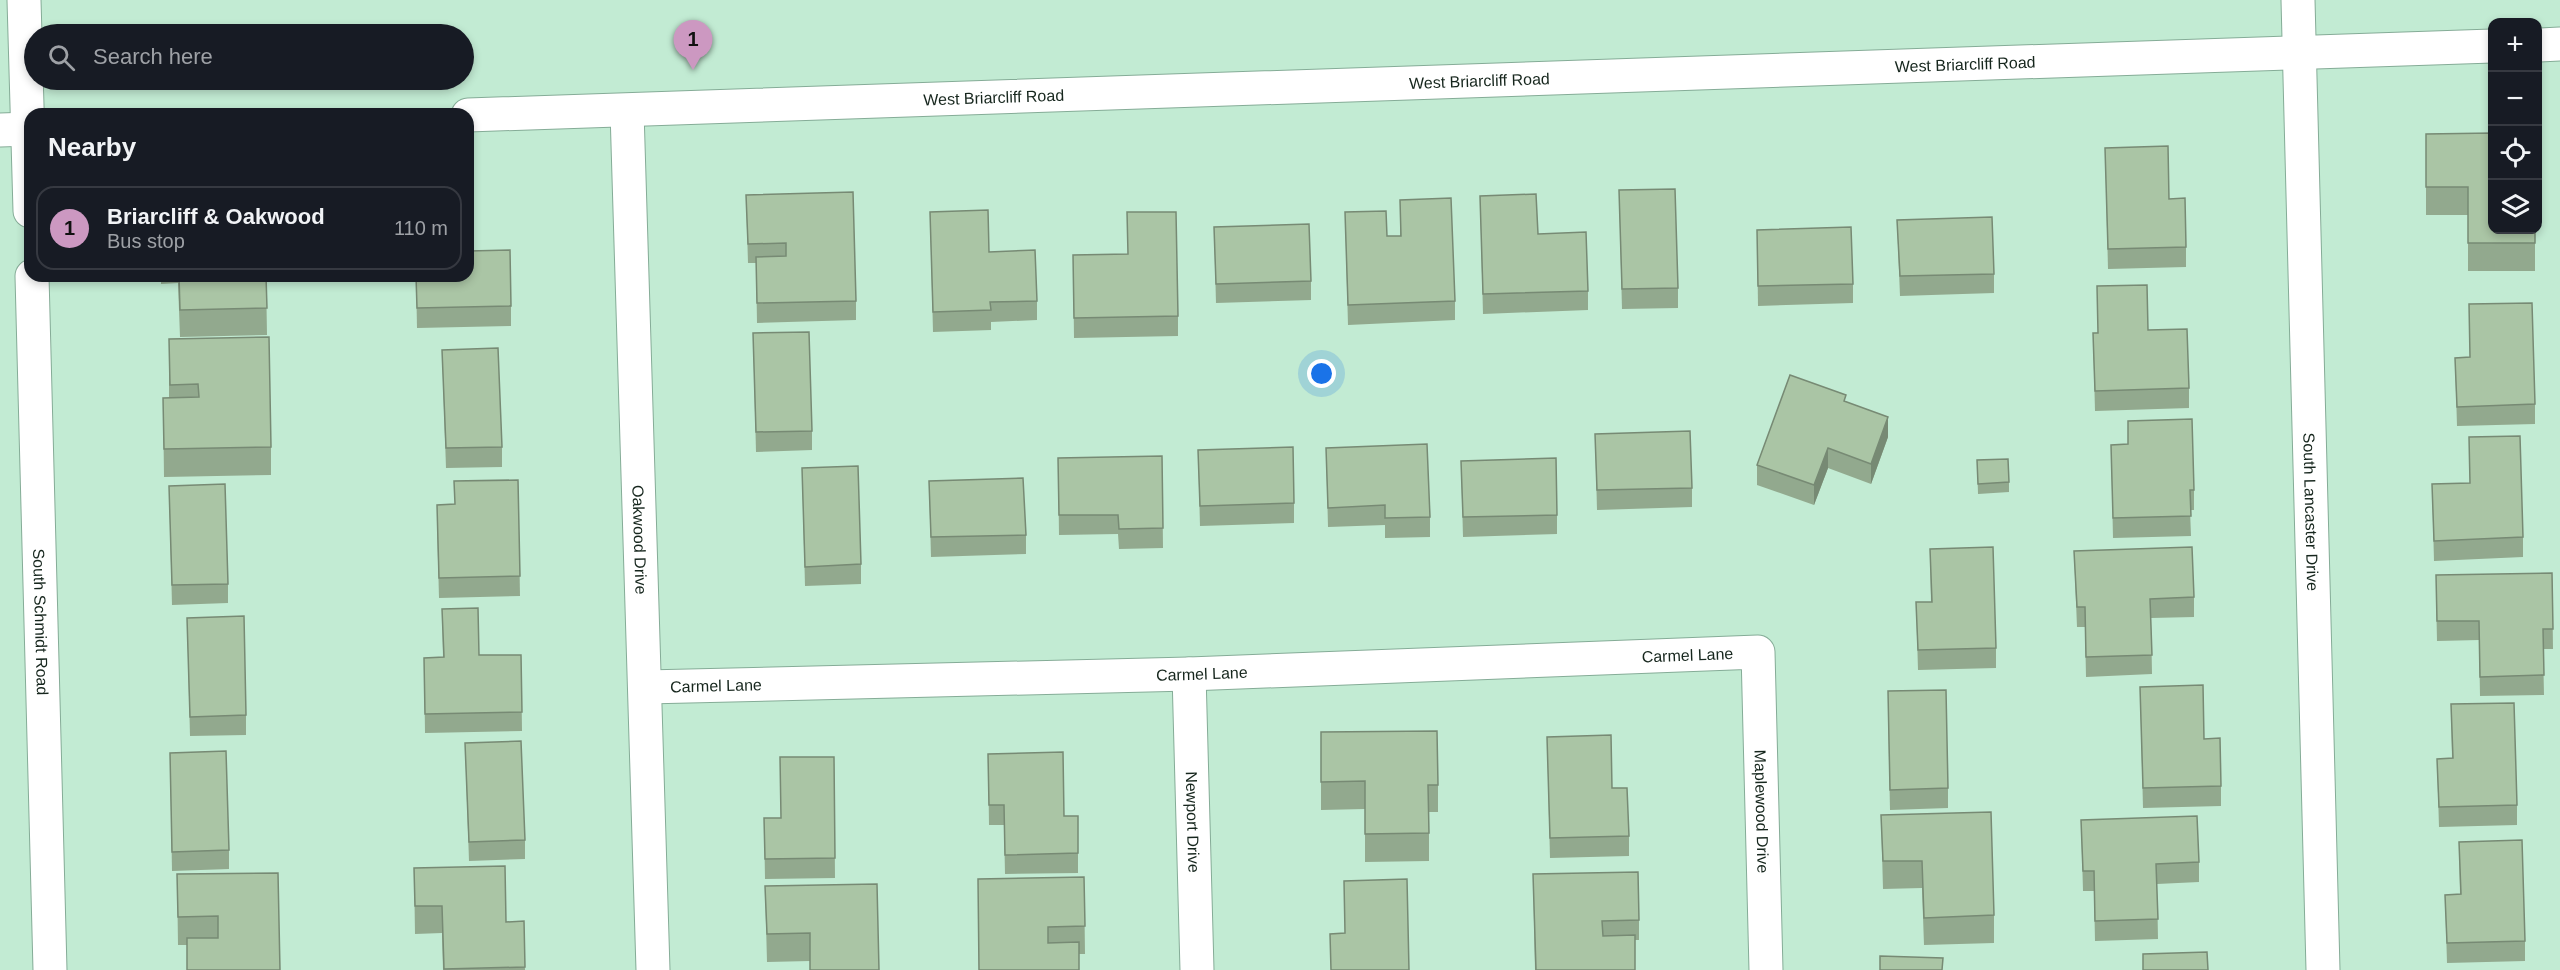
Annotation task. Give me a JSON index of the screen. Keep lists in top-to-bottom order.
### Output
{
  "streets": {
    "street": [
      "West Briarcliff Road",
      "South Lancaster Drive",
      "Oakwood Drive",
      "South Schmidt Road",
      "Carmel Lane",
      "Maplewood Drive",
      "Newport Drive"
    ]
  },
  "crossings": [
    ["West Briarcliff Road", "South Lancaster Drive"],
    ["West Briarcliff Road", "Oakwood Drive"],
    ["Oakwood Drive", "Carmel Lane"],
    ["Carmel Lane", "Maplewood Drive"],
    ["Carmel Lane", "Newport Drive"]
  ],
  "page": {
    "map_buttons": ["+", "−"],
    "pins": "1",
    "search": "Search here",
    "heading": "Nearby",
    "list": [
      {
        "mark": "1",
        "name": "Briarcliff & Oakwood",
        "note": "Bus stop",
        "value": "110 m"
      }
    ]
  }
}
